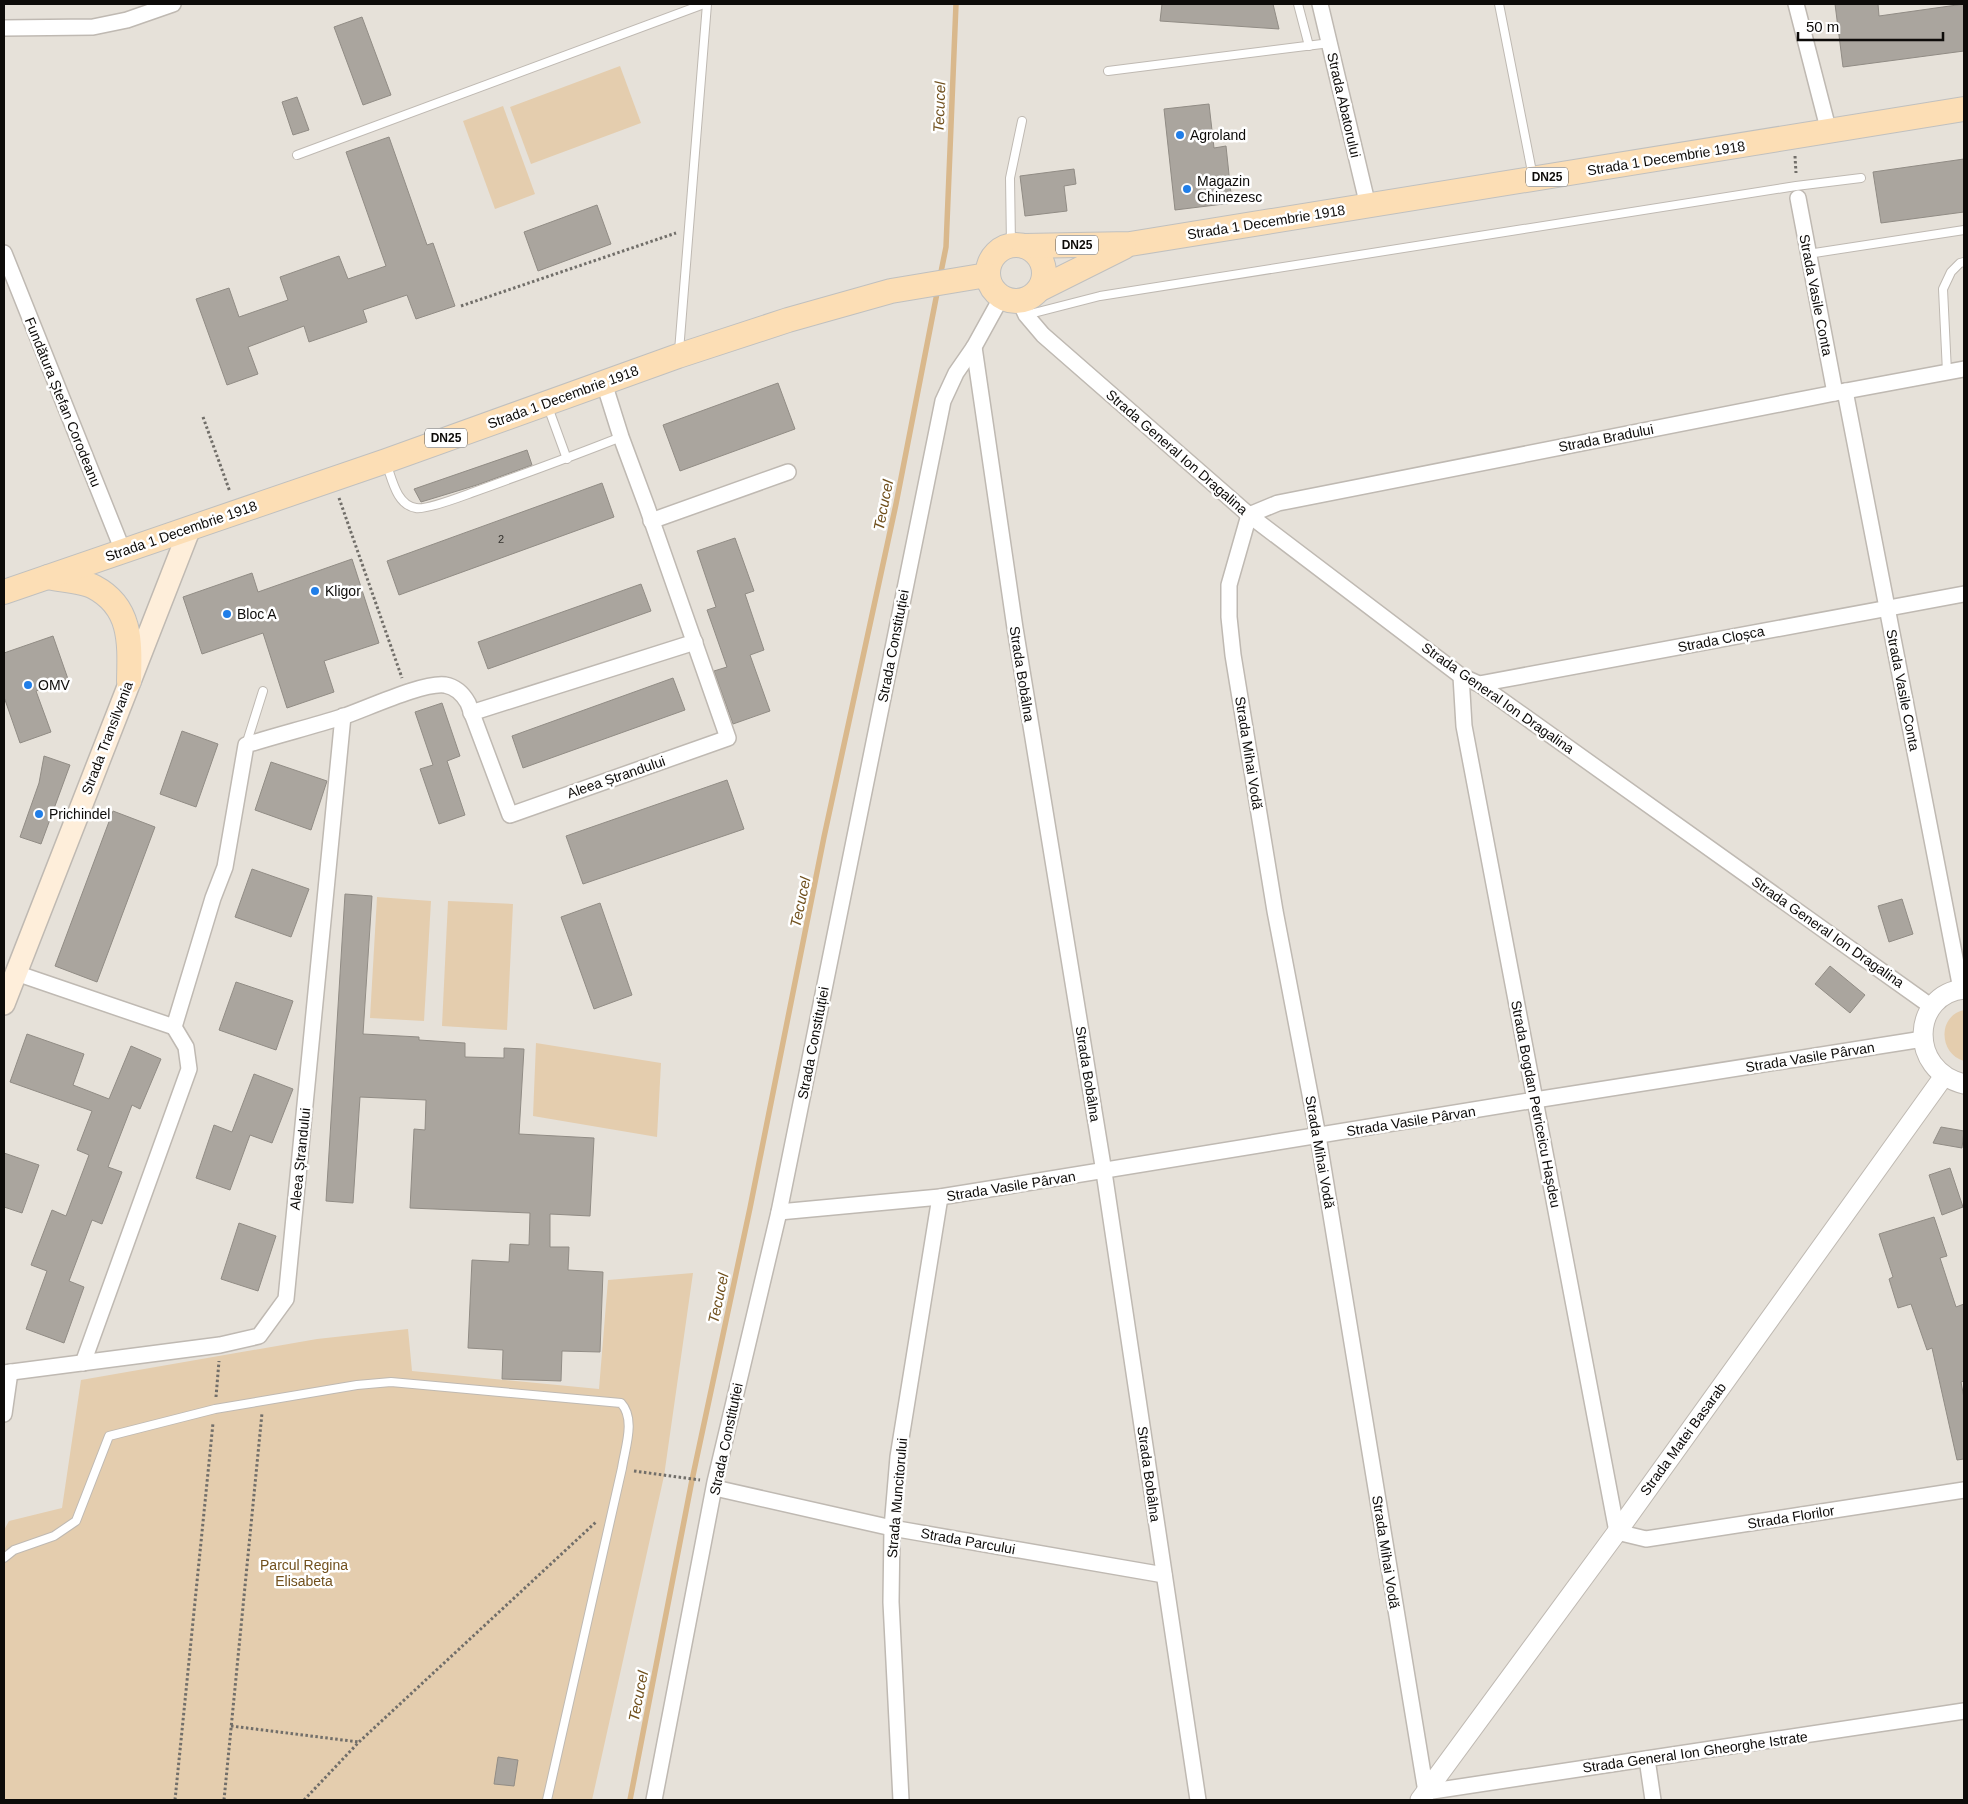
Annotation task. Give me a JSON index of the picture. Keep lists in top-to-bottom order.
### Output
{
  "streets": {
    "main road": ["Strada 1 Decembrie 1918", "DN25", "Strada Transilvania"],
    "street": [
      "Strada Abatorului",
      "Strada Vasile Conta",
      "Fundătura Ștefan Corodeanu",
      "Strada Bradului",
      "Strada General Ion Dragalina",
      "Strada Cloșca",
      "Strada Constituției",
      "Strada Bobâlna",
      "Strada Mihai Vodă",
      "Aleea Ștrandului",
      "Strada Vasile Pârvan",
      "Strada Bogdan Petriceicu Hașdeu",
      "Strada Matei Basarab",
      "Strada Muncitorului",
      "Strada Florilor",
      "Strada Parcului",
      "Strada General Ion Gheorghe Istrate"
    ]
  },
  "crossings": [
    ["Strada Abatorului", "Strada 1 Decembrie 1918"],
    ["Strada 1 Decembrie 1918", "Fundătura Ștefan Corodeanu"],
    ["Strada 1 Decembrie 1918", "Strada General Ion Dragalina"],
    ["Strada 1 Decembrie 1918", "Strada Constituției"],
    ["Strada 1 Decembrie 1918", "Strada Transilvania"],
    ["Strada 1 Decembrie 1918", "Aleea Ștrandului"],
    ["Strada Vasile Conta", "Strada Bradului"],
    ["Strada Vasile Conta", "Strada Cloșca"],
    ["Strada Bradului", "Strada General Ion Dragalina"],
    ["Strada Bradului", "Strada Mihai Vodă"],
    ["Strada General Ion Dragalina", "Strada Cloșca"],
    ["Strada General Ion Dragalina", "Strada Constituției"],
    ["Strada General Ion Dragalina", "Strada Mihai Vodă"],
    ["Strada General Ion Dragalina", "Strada Bogdan Petriceicu Hașdeu"],
    ["Strada Constituției", "Strada Bobâlna"],
    ["Strada Constituției", "Strada Vasile Pârvan"],
    ["Strada Constituției", "Strada Parcului"],
    ["Strada Bobâlna", "Strada Vasile Pârvan"],
    ["Strada Bobâlna", "Strada Parcului"],
    ["Strada Mihai Vodă", "Strada Vasile Pârvan"],
    ["Strada Mihai Vodă", "Strada Matei Basarab"],
    ["Strada Mihai Vodă", "Strada General Ion Gheorghe Istrate"],
    ["Strada Vasile Pârvan", "Strada Bogdan Petriceicu Hașdeu"],
    ["Strada Vasile Pârvan", "Strada Muncitorului"],
    ["Strada Bogdan Petriceicu Hașdeu", "Strada Matei Basarab"],
    ["Strada Bogdan Petriceicu Hașdeu", "Strada Florilor"],
    ["Strada Matei Basarab", "Strada Florilor"],
    ["Strada Matei Basarab", "Strada General Ion Gheorghe Istrate"],
    ["Strada Muncitorului", "Strada Parcului"]
  ],
  "water": ["Tecucel"],
  "parks": ["Parcul Regina Elisabeta"],
  "places": [
    "Agroland",
    "Magazin Chinezesc",
    "Kligor",
    "Bloc A",
    "OMV",
    "Prichindel"
  ],
  "house_numbers": ["2"],
  "scale_bar": "50 m"
}
